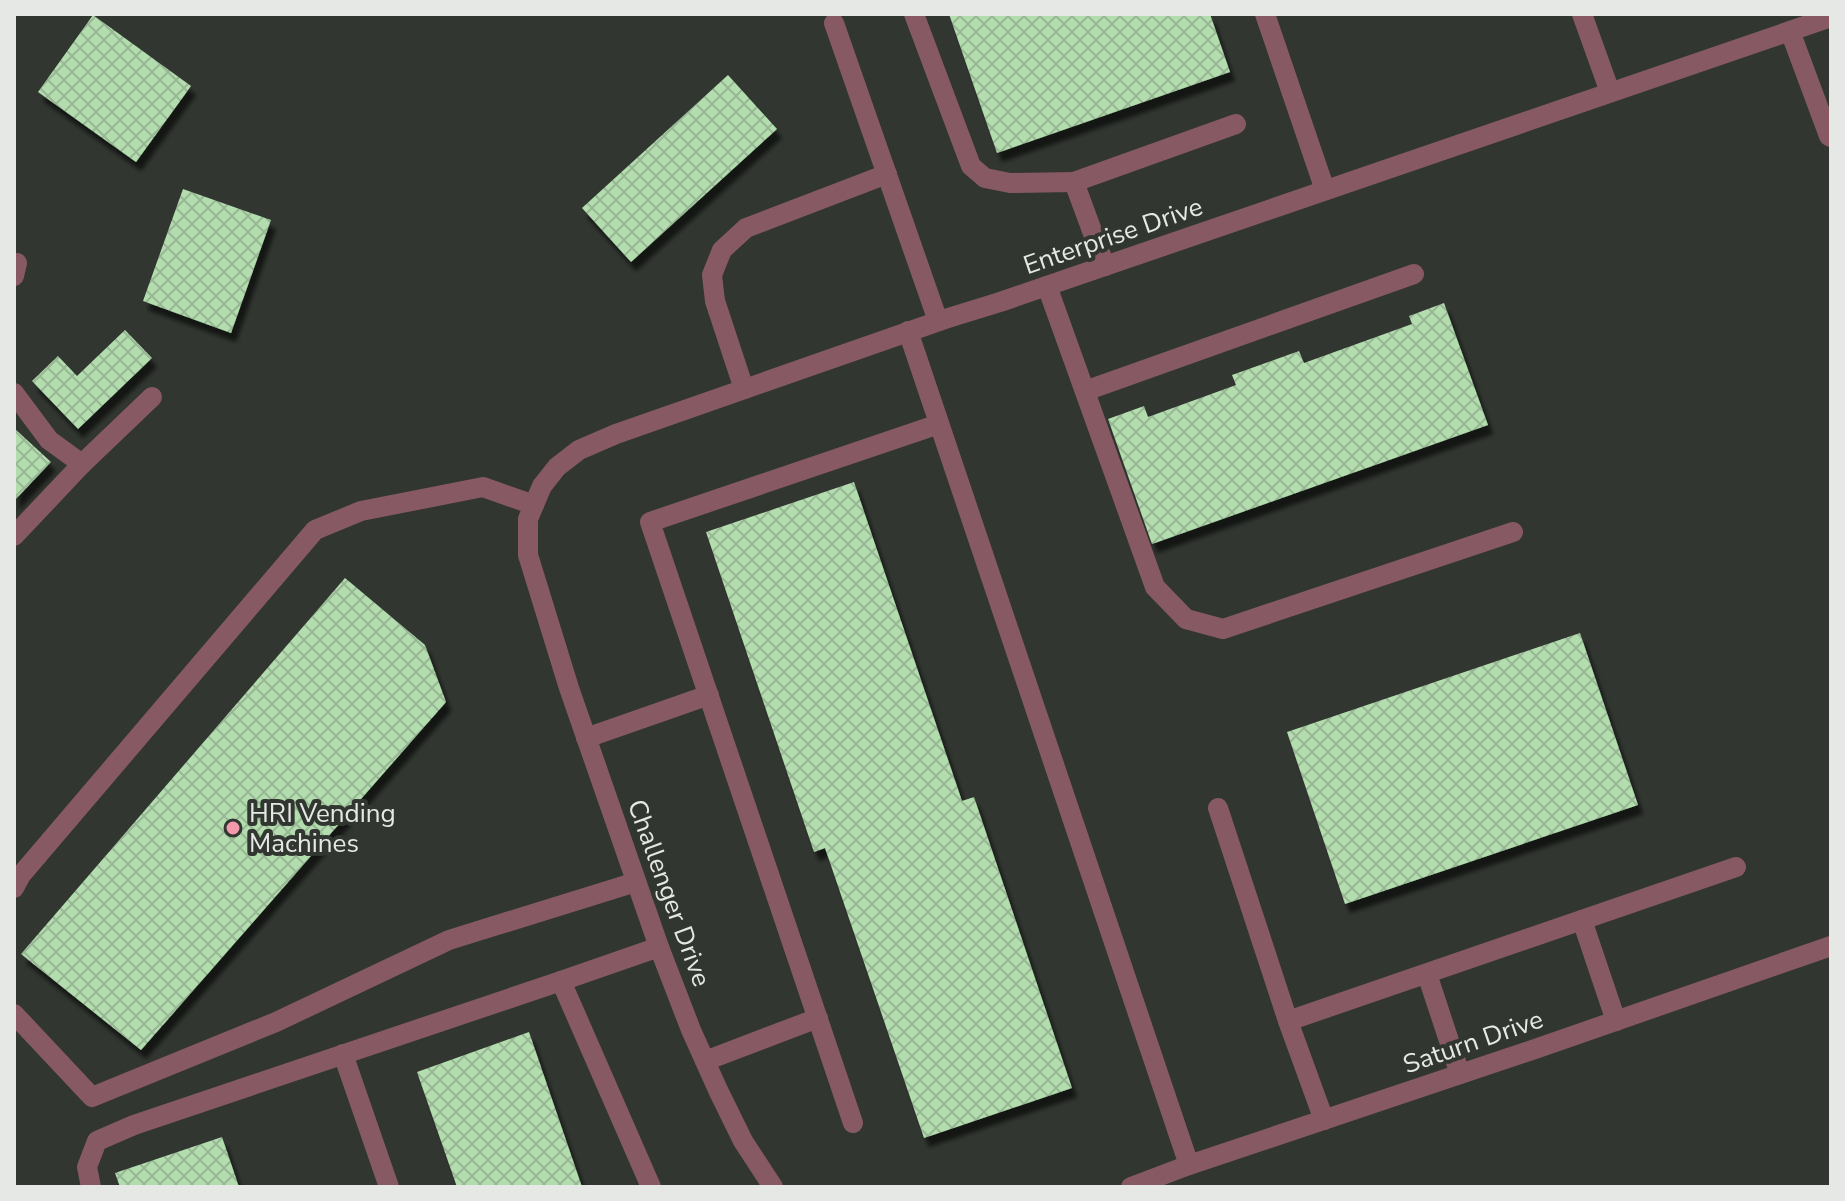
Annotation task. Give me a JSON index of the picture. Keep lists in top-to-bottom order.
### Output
{
  "streets": {
    "street": ["Enterprise Drive", "Challenger Drive", "Saturn Drive"]
  },
  "crossings": [
    ["Enterprise Drive", "Challenger Drive"]
  ],
  "places": ["HRI Vending Machines"]
}
